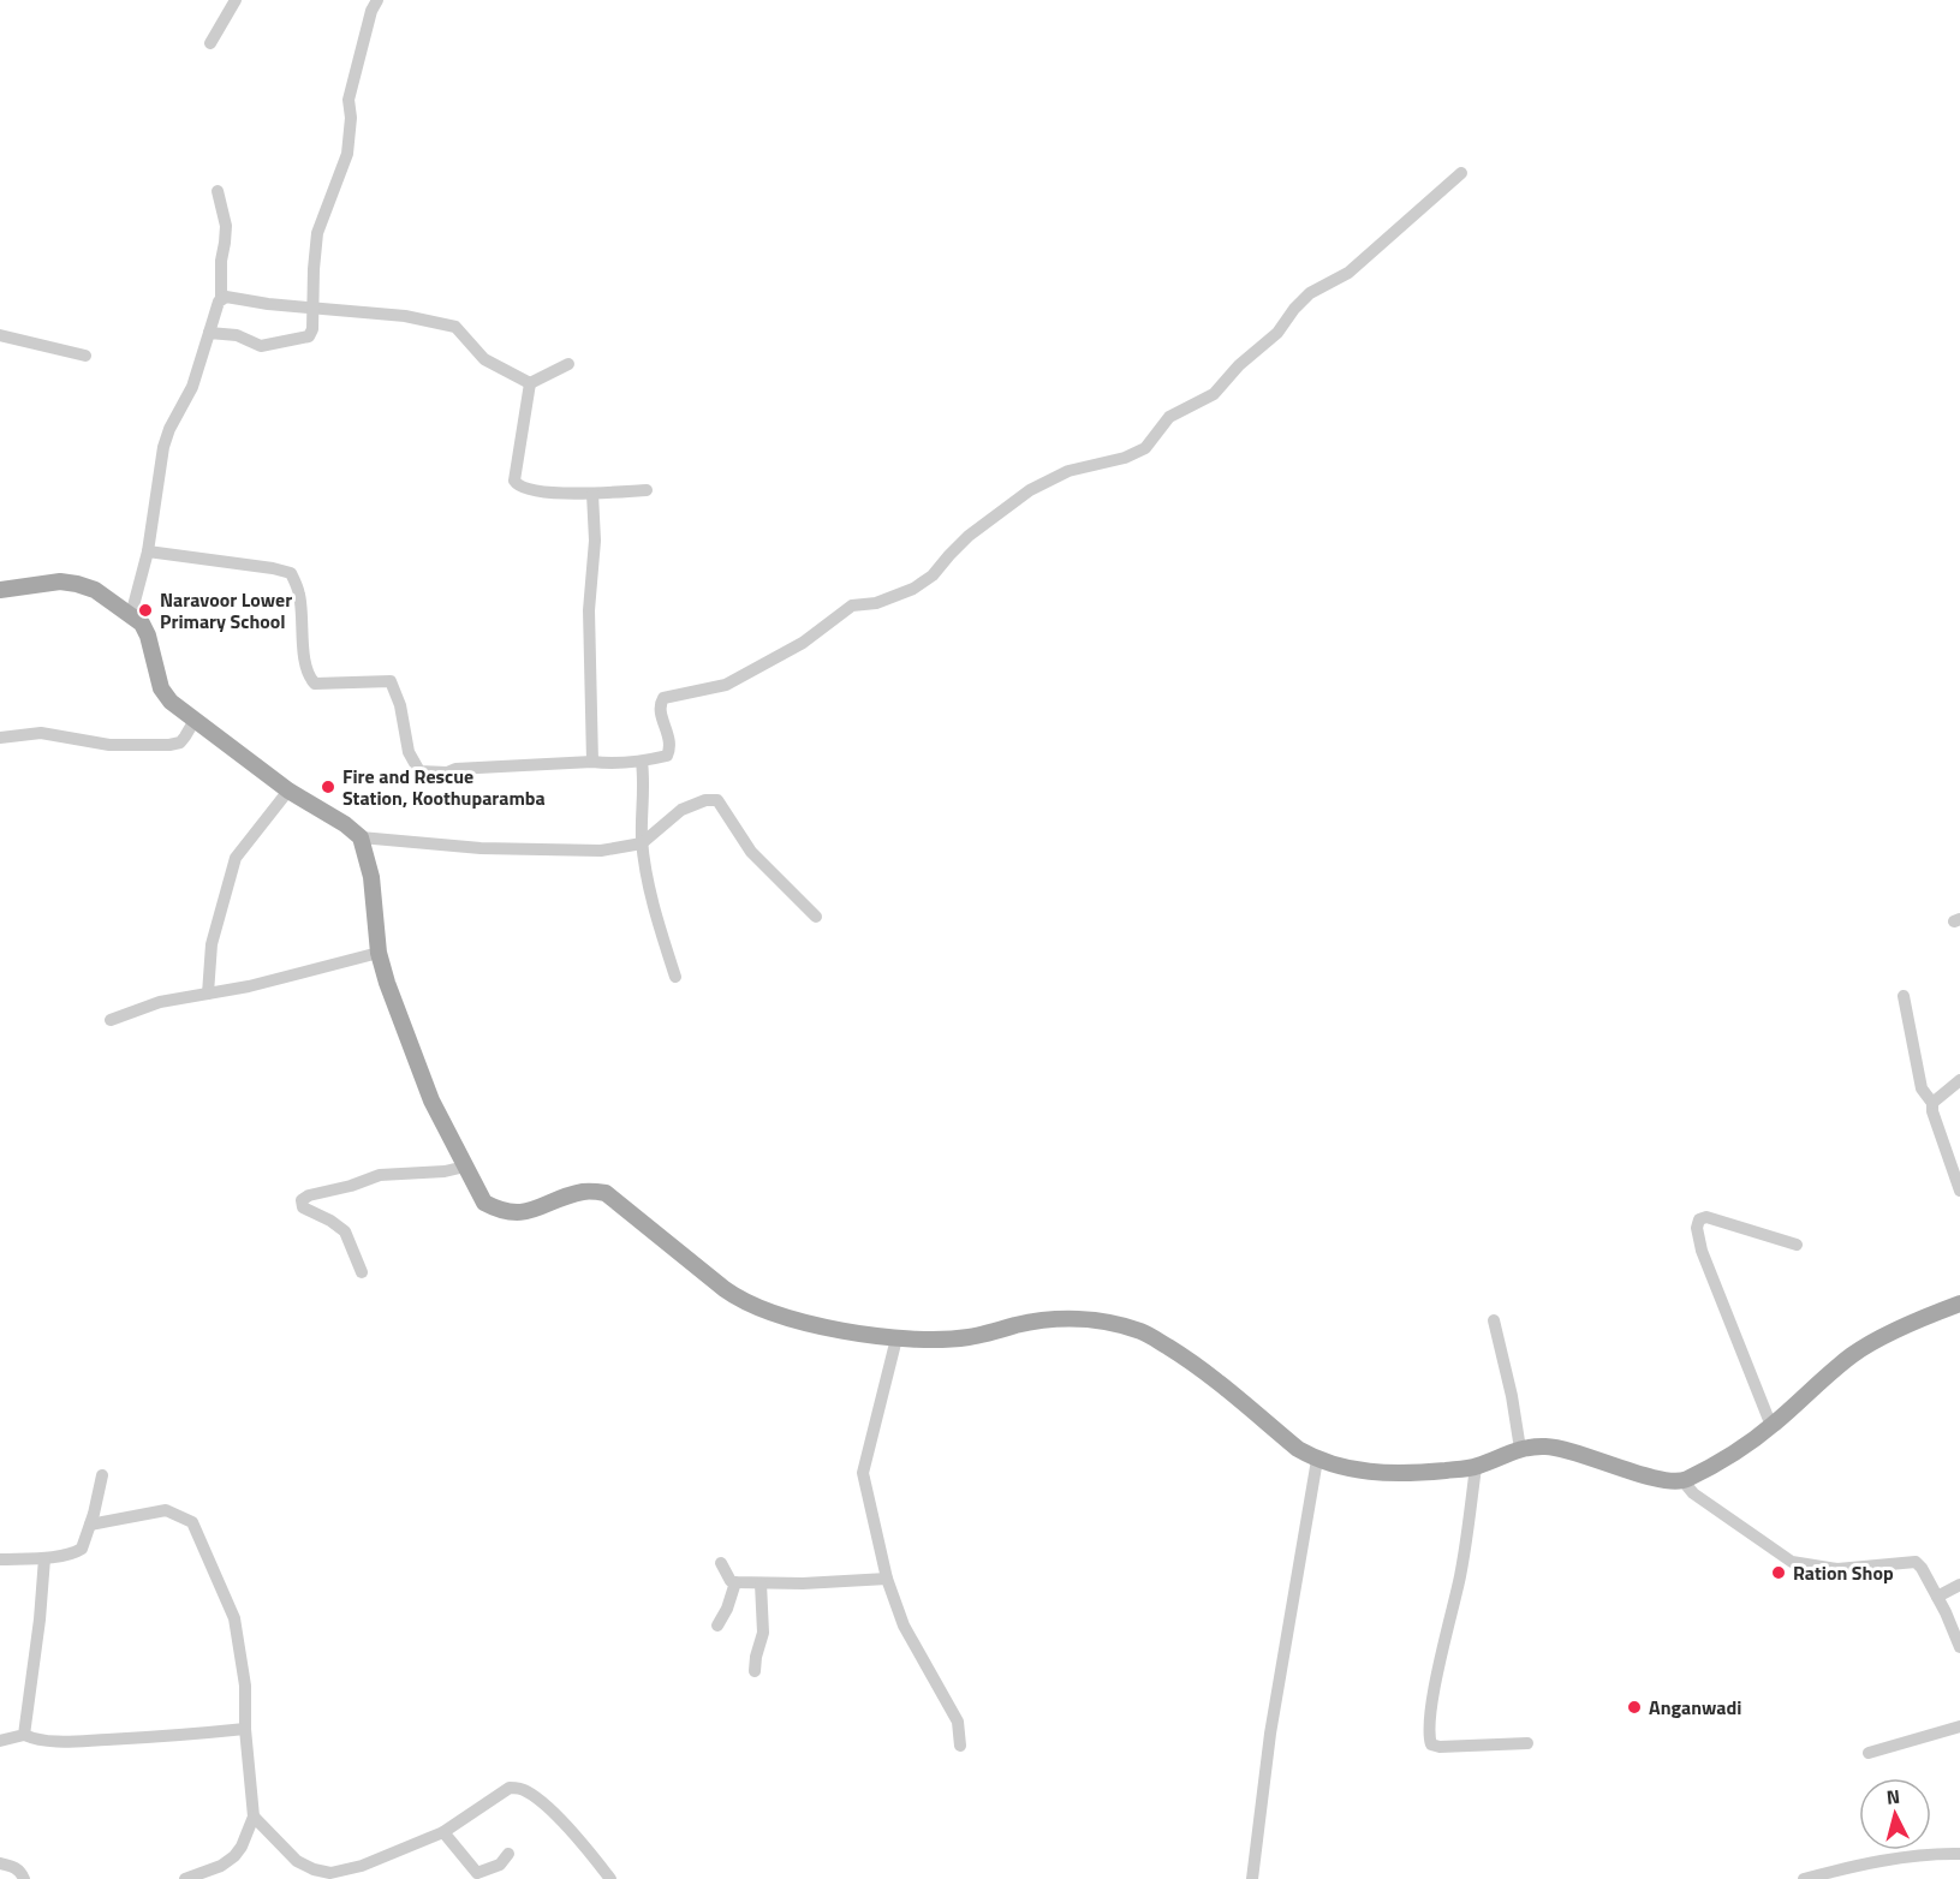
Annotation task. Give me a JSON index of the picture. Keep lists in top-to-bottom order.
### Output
{
  "places": [
    "Naravoor Lower Primary School",
    "Fire and Rescue Station, Koothuparamba",
    "Ration Shop",
    "Anganwadi"
  ],
  "north": "top"
}
